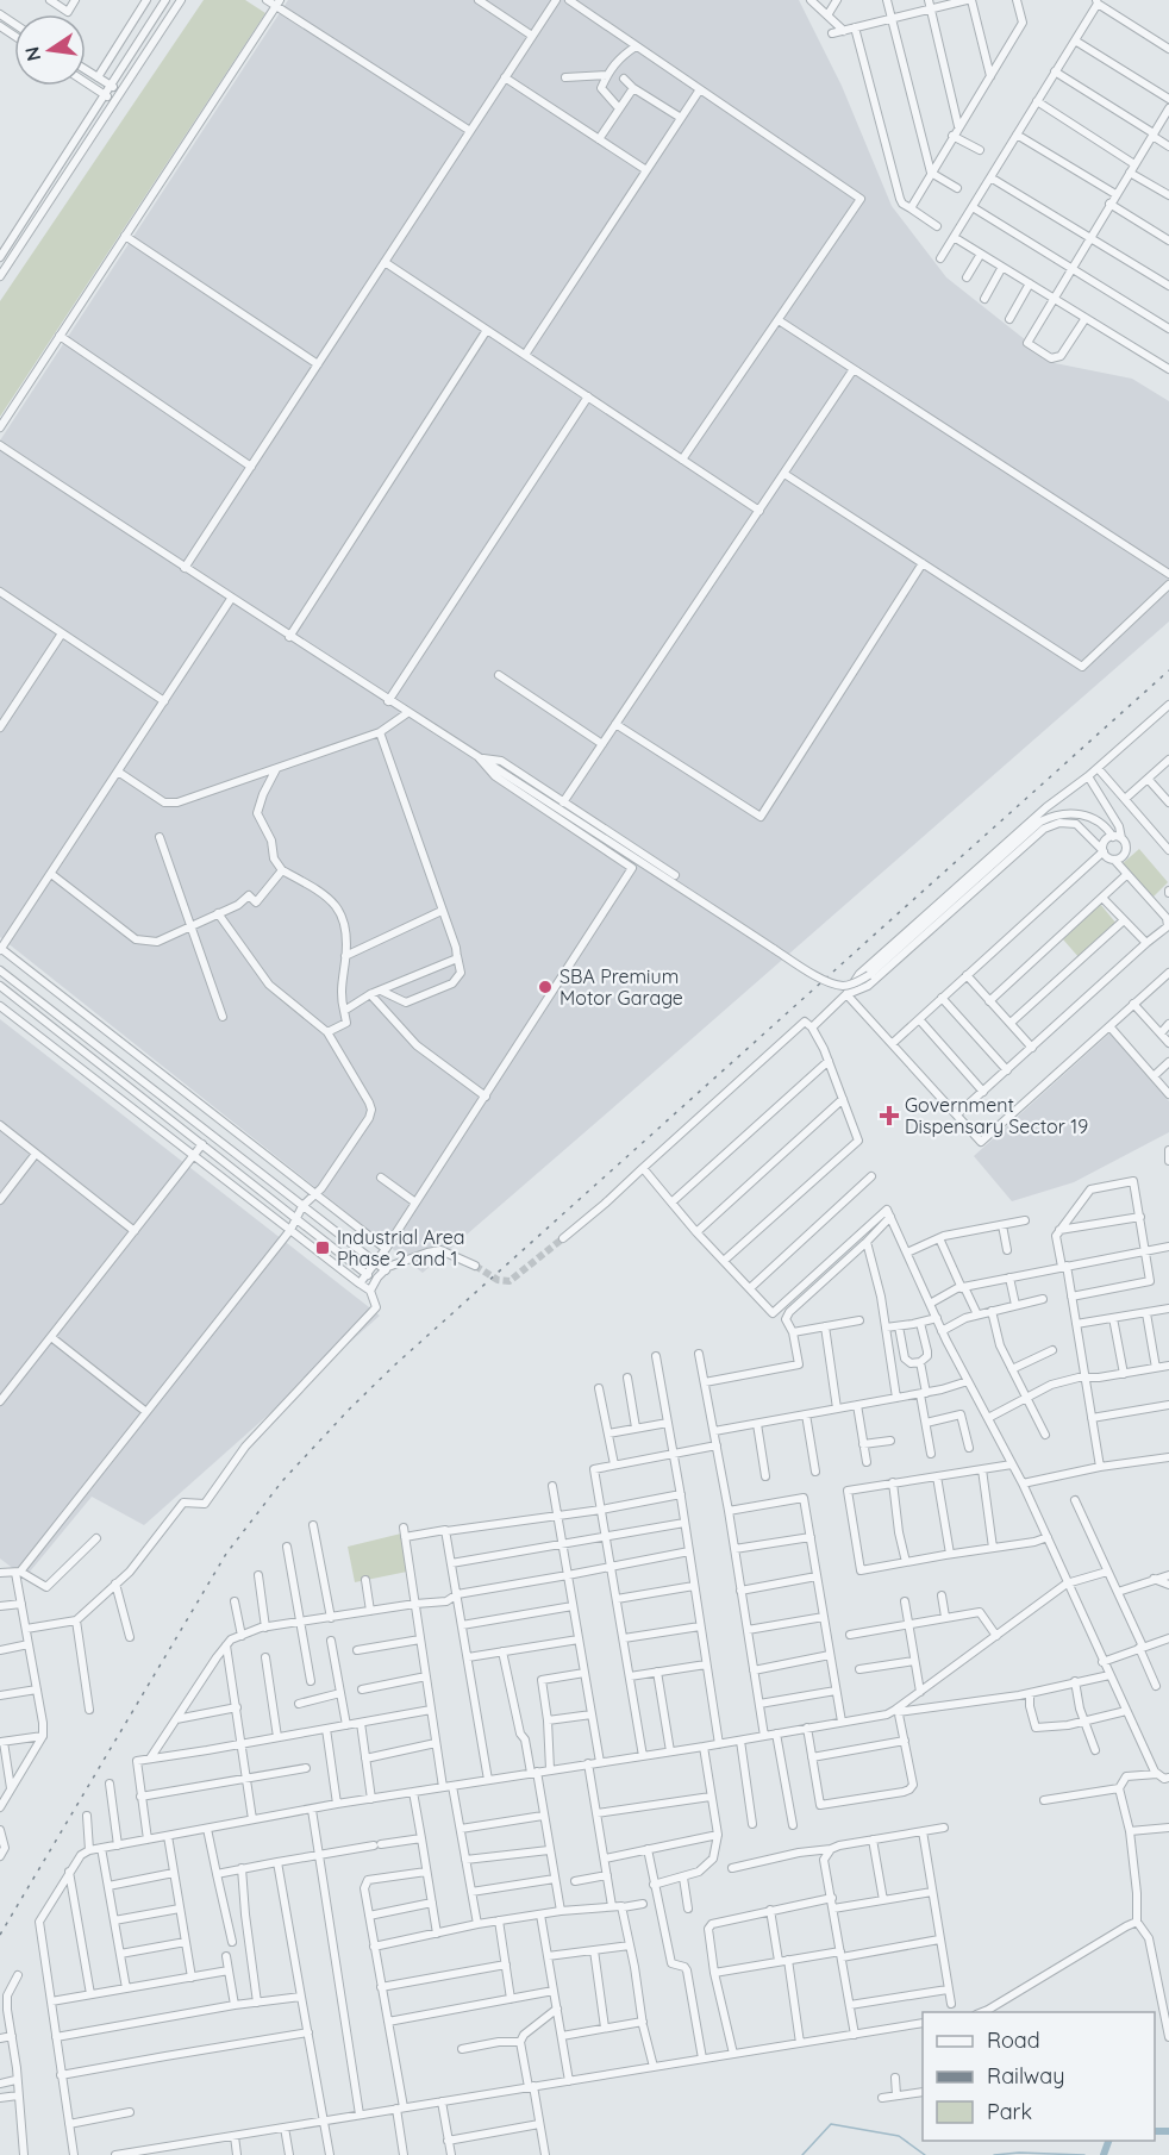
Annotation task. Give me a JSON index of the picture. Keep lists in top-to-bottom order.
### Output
{
  "places": {
    "other": ["SBA Premium Motor Garage"],
    "health": ["Government Dispensary Sector 19"],
    "transit": ["Industrial Area Phase 2 and 1"]
  },
  "legend": ["Road", "Railway", "Park"],
  "north": "left"
}
